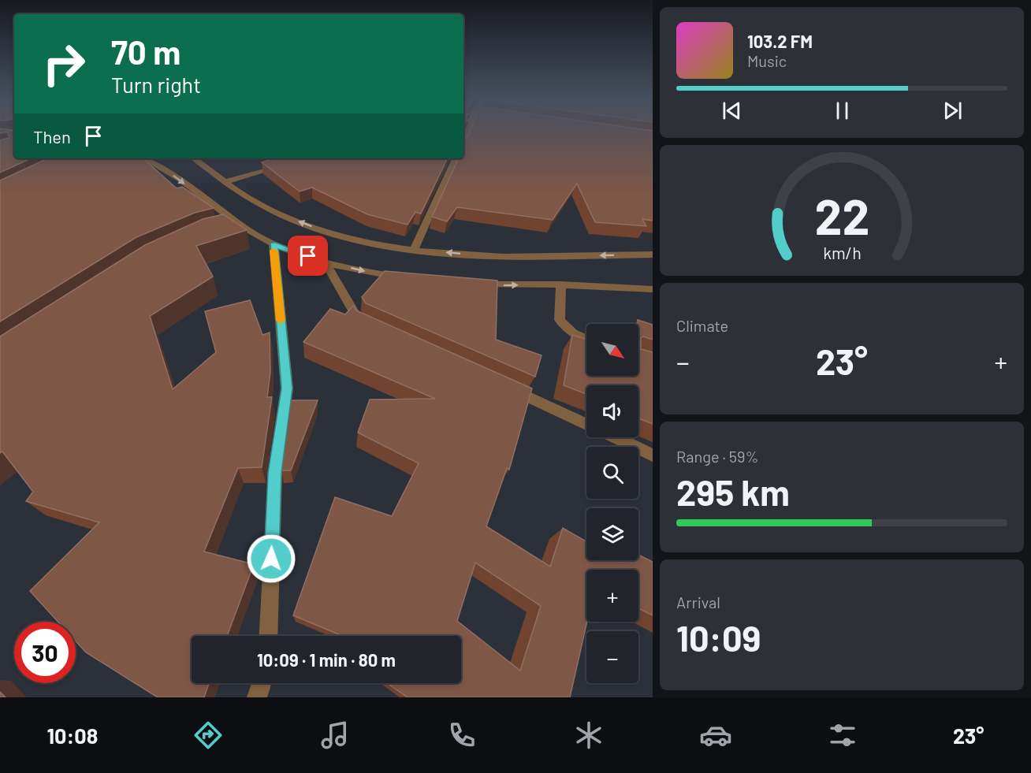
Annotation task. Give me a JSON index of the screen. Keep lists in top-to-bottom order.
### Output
{
  "north": "bottom right",
  "page": {
    "turn": ["70 m", "Turn right"],
    "song": ["103.2 FM", "Music"],
    "then": "Then",
    "tile": [
      "Climate",
      ["Range · 59%", "295 km"],
      ["Arrival", "10:09"]
    ],
    "map_buttons": ["+", "−"],
    "heat": ["−", "23°", "+"],
    "limit": "30",
    "trip": "10:09 · 1 min · 80 m",
    "tabs": ["10:08", "23°"],
    "gauge": ["22", "km/h"]
  }
}
